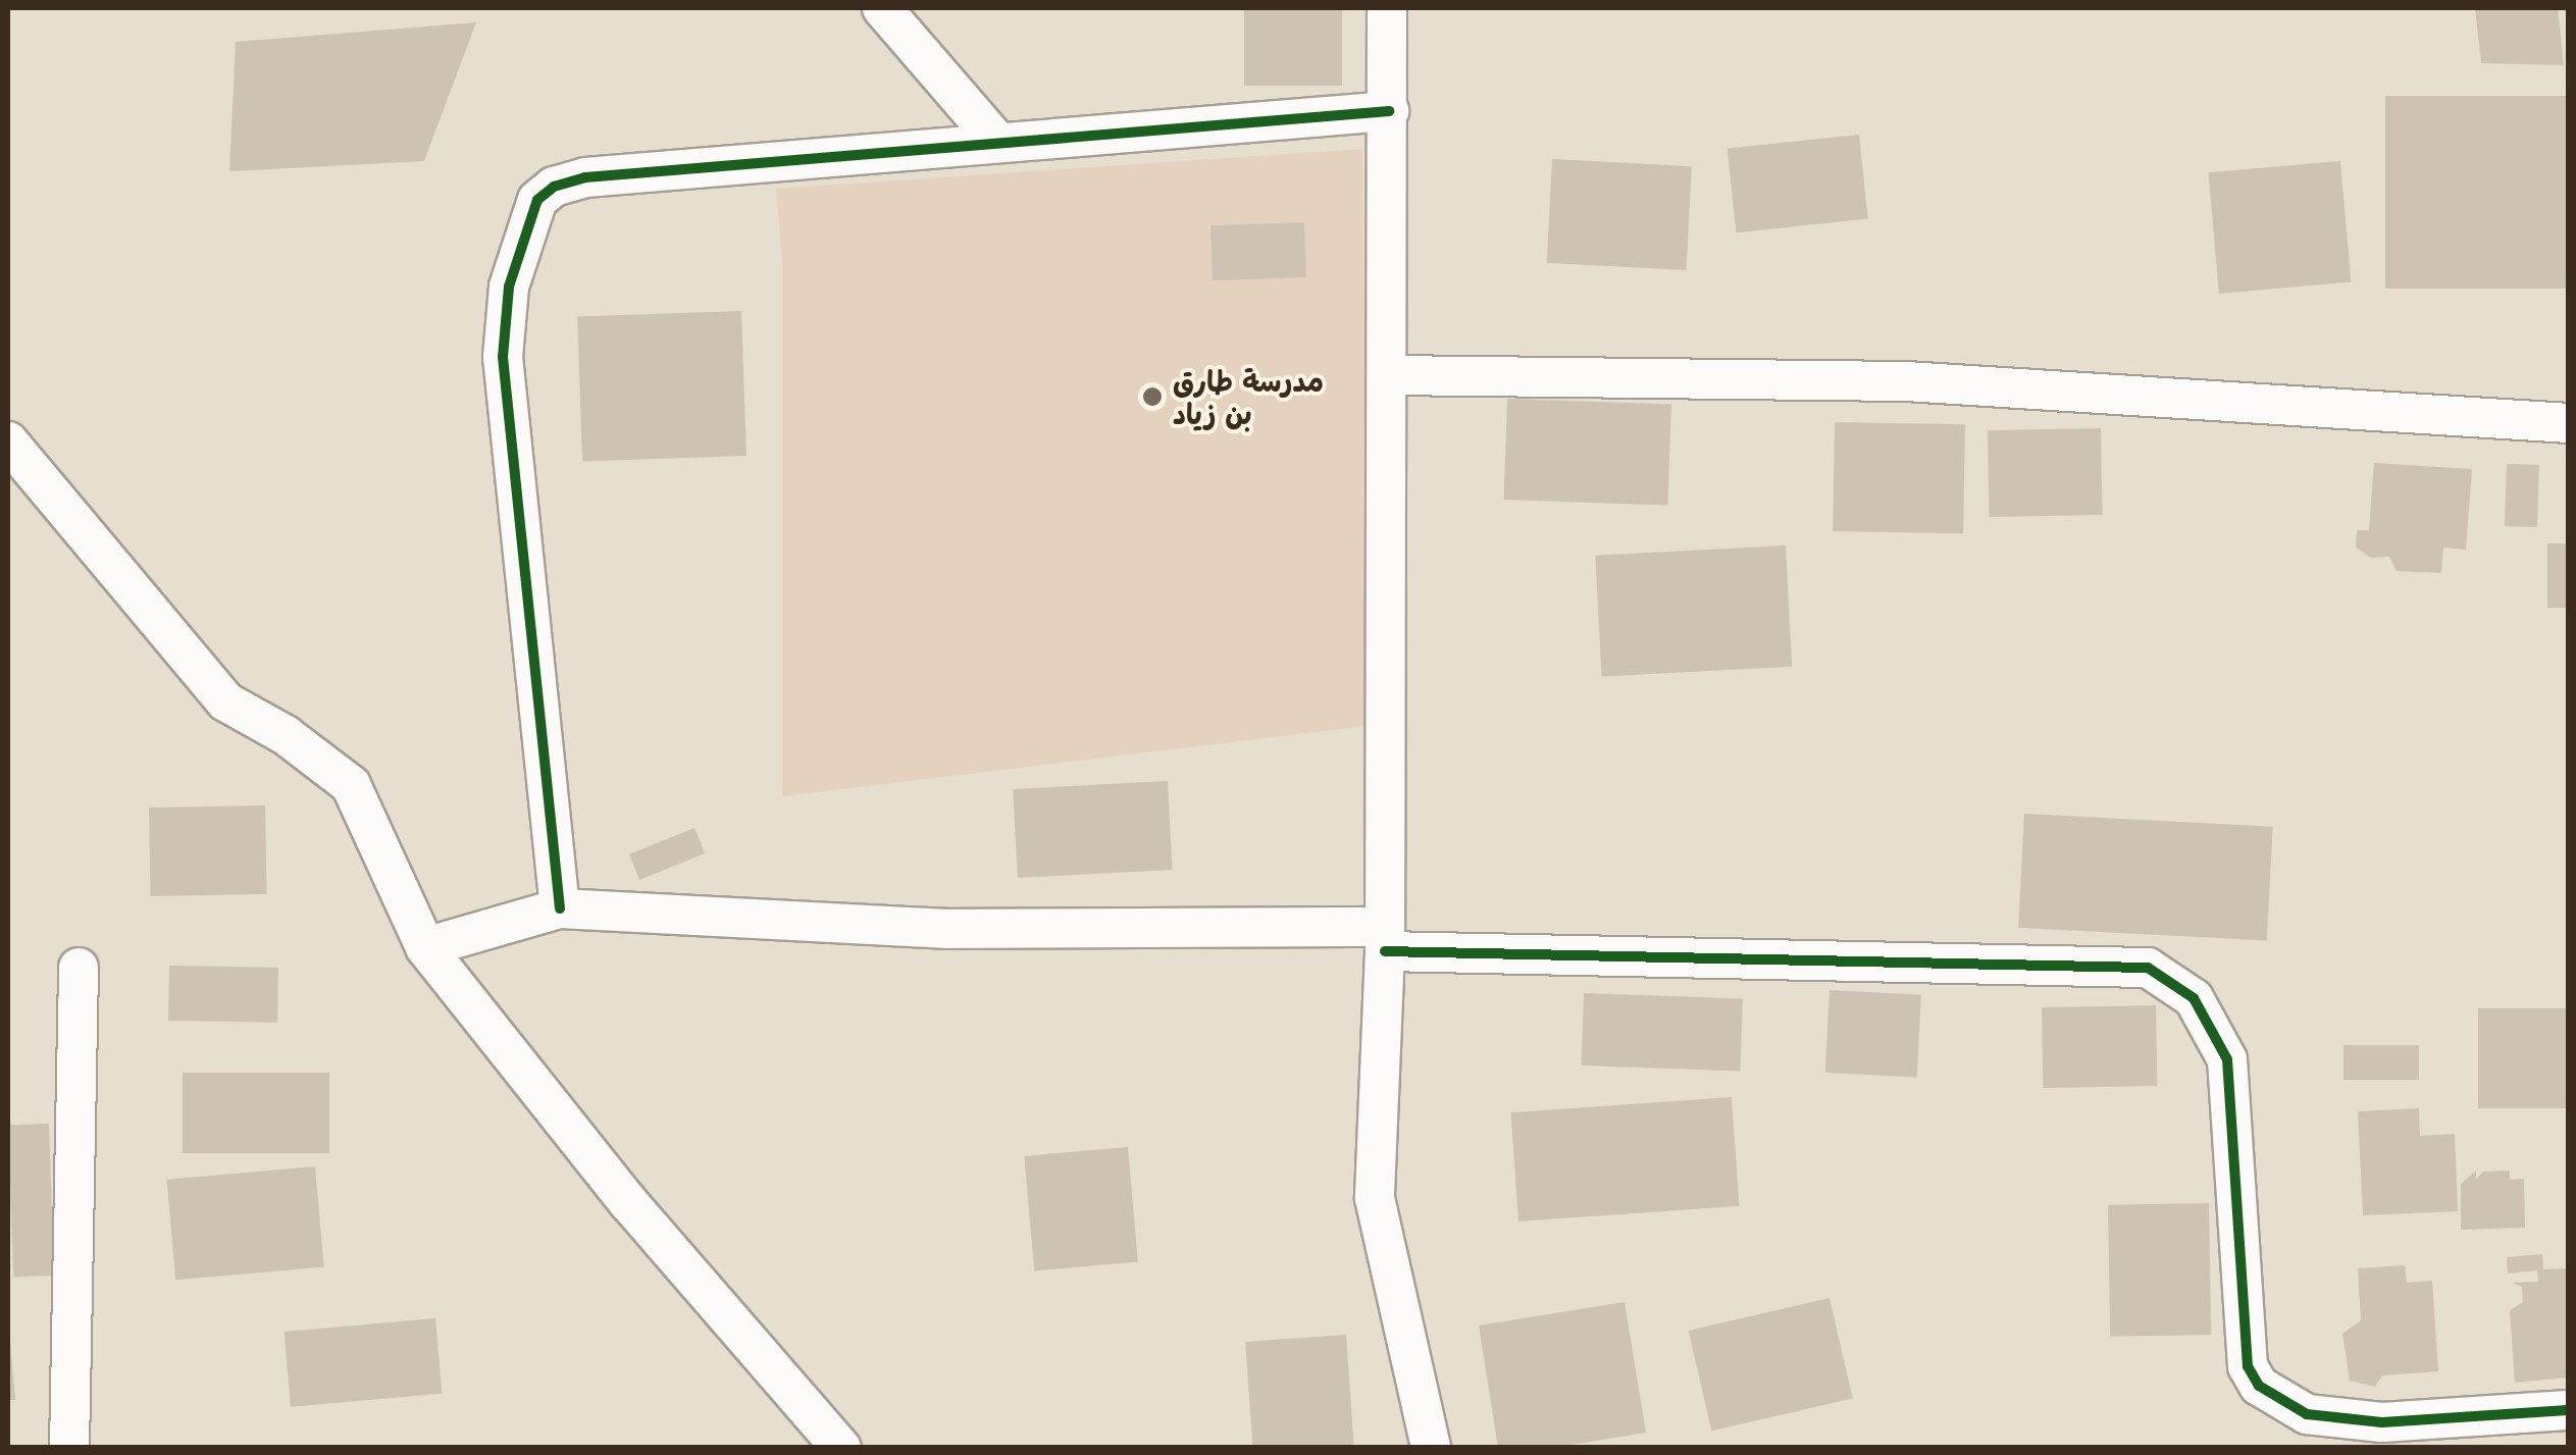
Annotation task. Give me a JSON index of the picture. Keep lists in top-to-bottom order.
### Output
{
  "places": ["مدرسة طارق بن زياد"]
}
